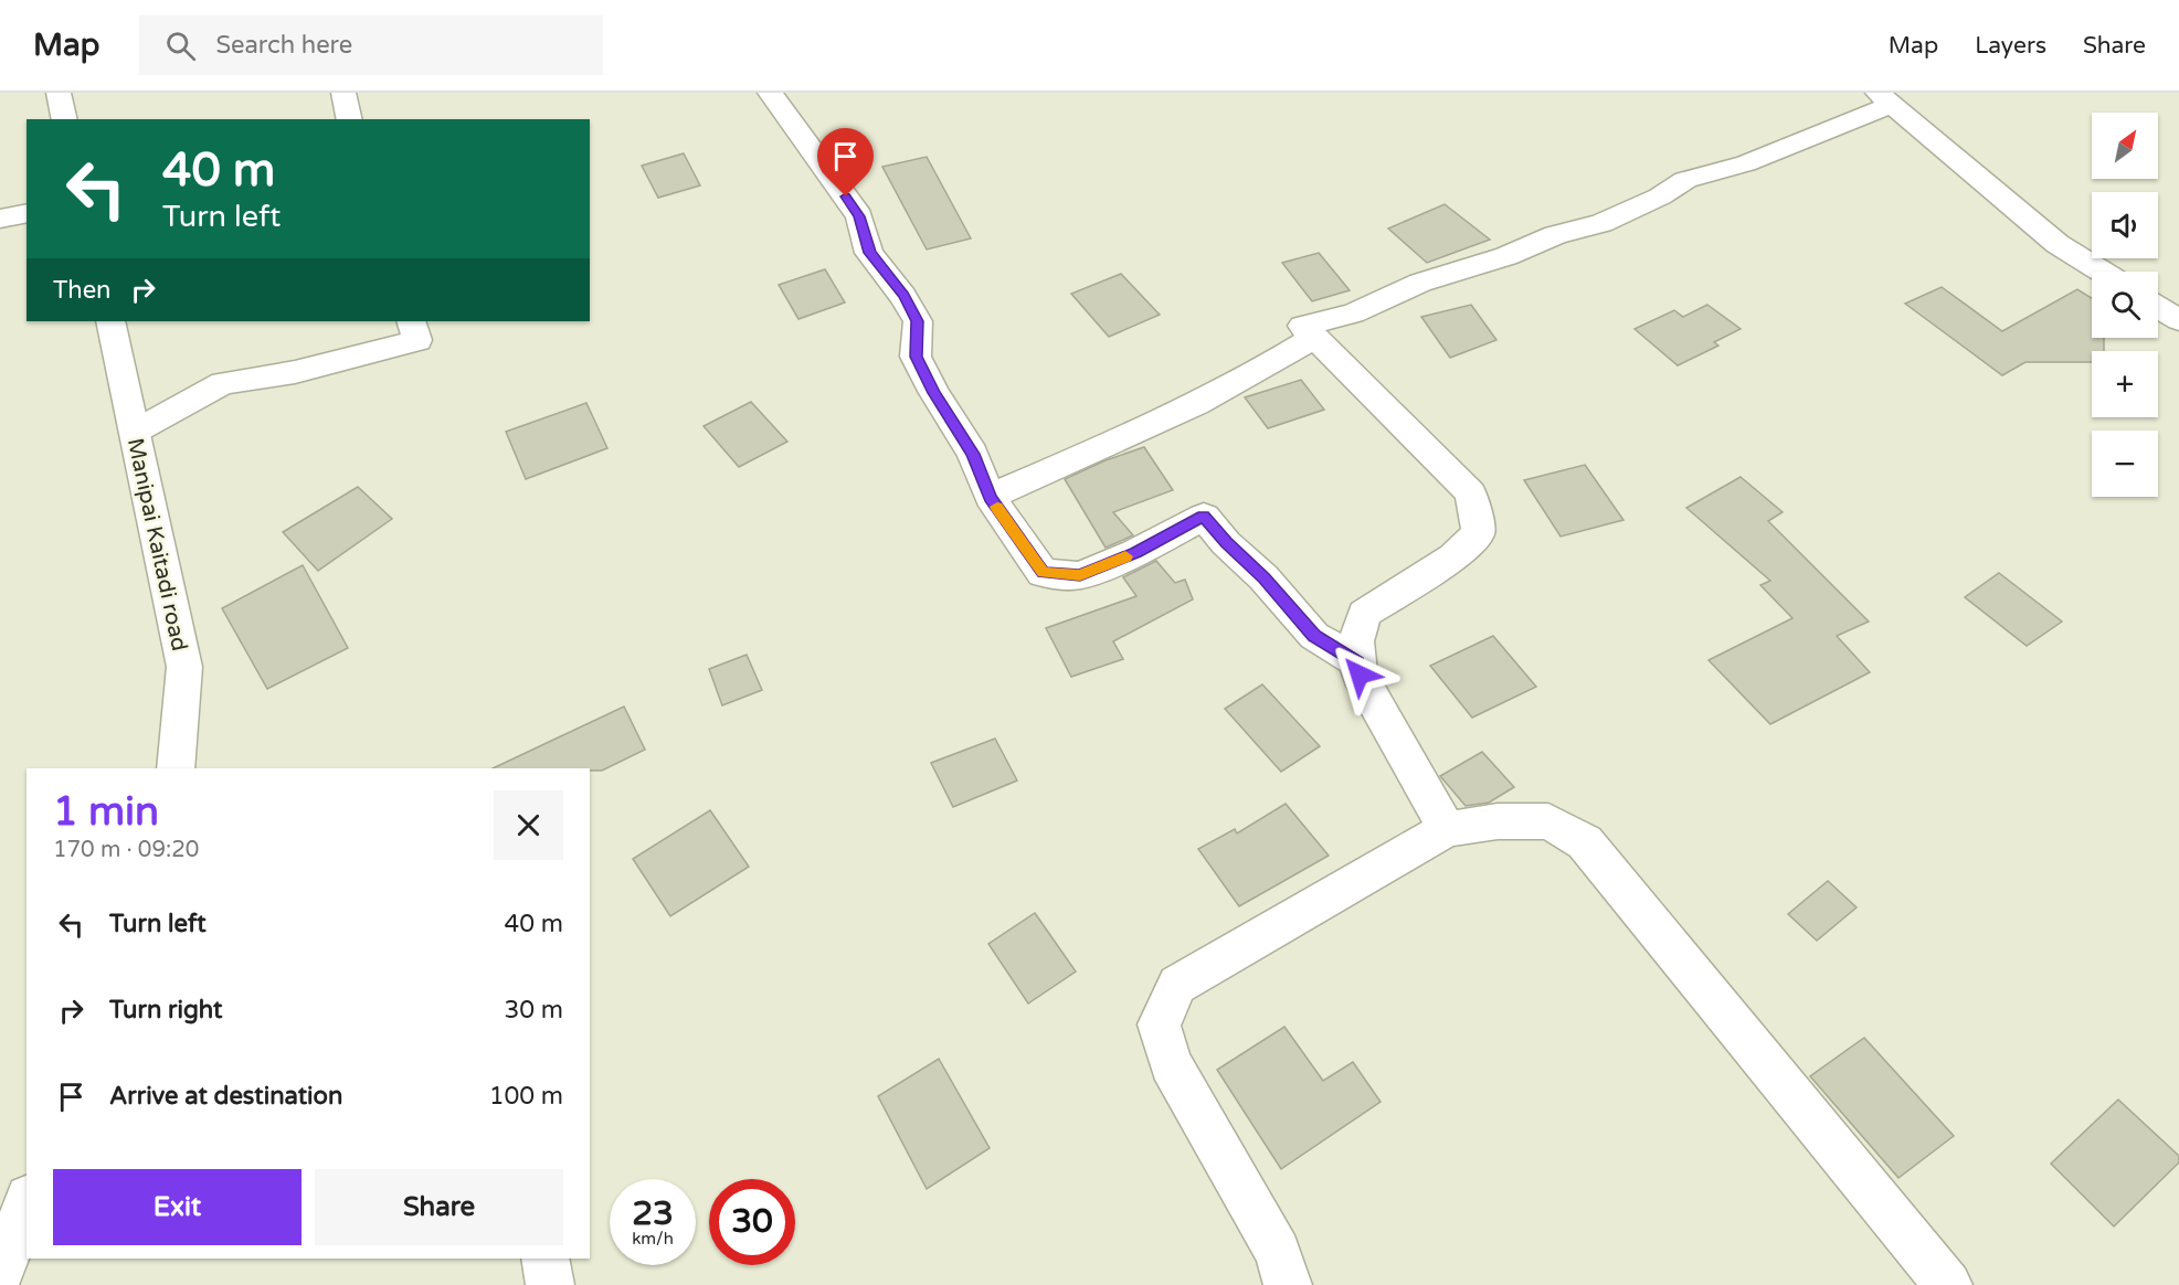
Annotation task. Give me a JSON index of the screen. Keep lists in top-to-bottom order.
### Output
{
  "streets": {
    "street": ["Manipai Kaitadi road"]
  },
  "north": "top right",
  "page": {
    "header": "Map",
    "search": "Search here",
    "nav": ["Map", "Layers", "Share"],
    "map_buttons": ["+", "−"],
    "turn": ["40 m", "Turn left"],
    "then": "Then",
    "heading": ["1 min", "170 m · 09:20"],
    "list": [
      {
        "name": "Turn left",
        "value": "40 m"
      },
      {
        "name": "Turn right",
        "value": "30 m"
      },
      {
        "name": "Arrive at destination",
        "value": "100 m"
      }
    ],
    "buttons": ["Exit", "Share"],
    "speed": "23 km/h",
    "limit": "30"
  }
}
